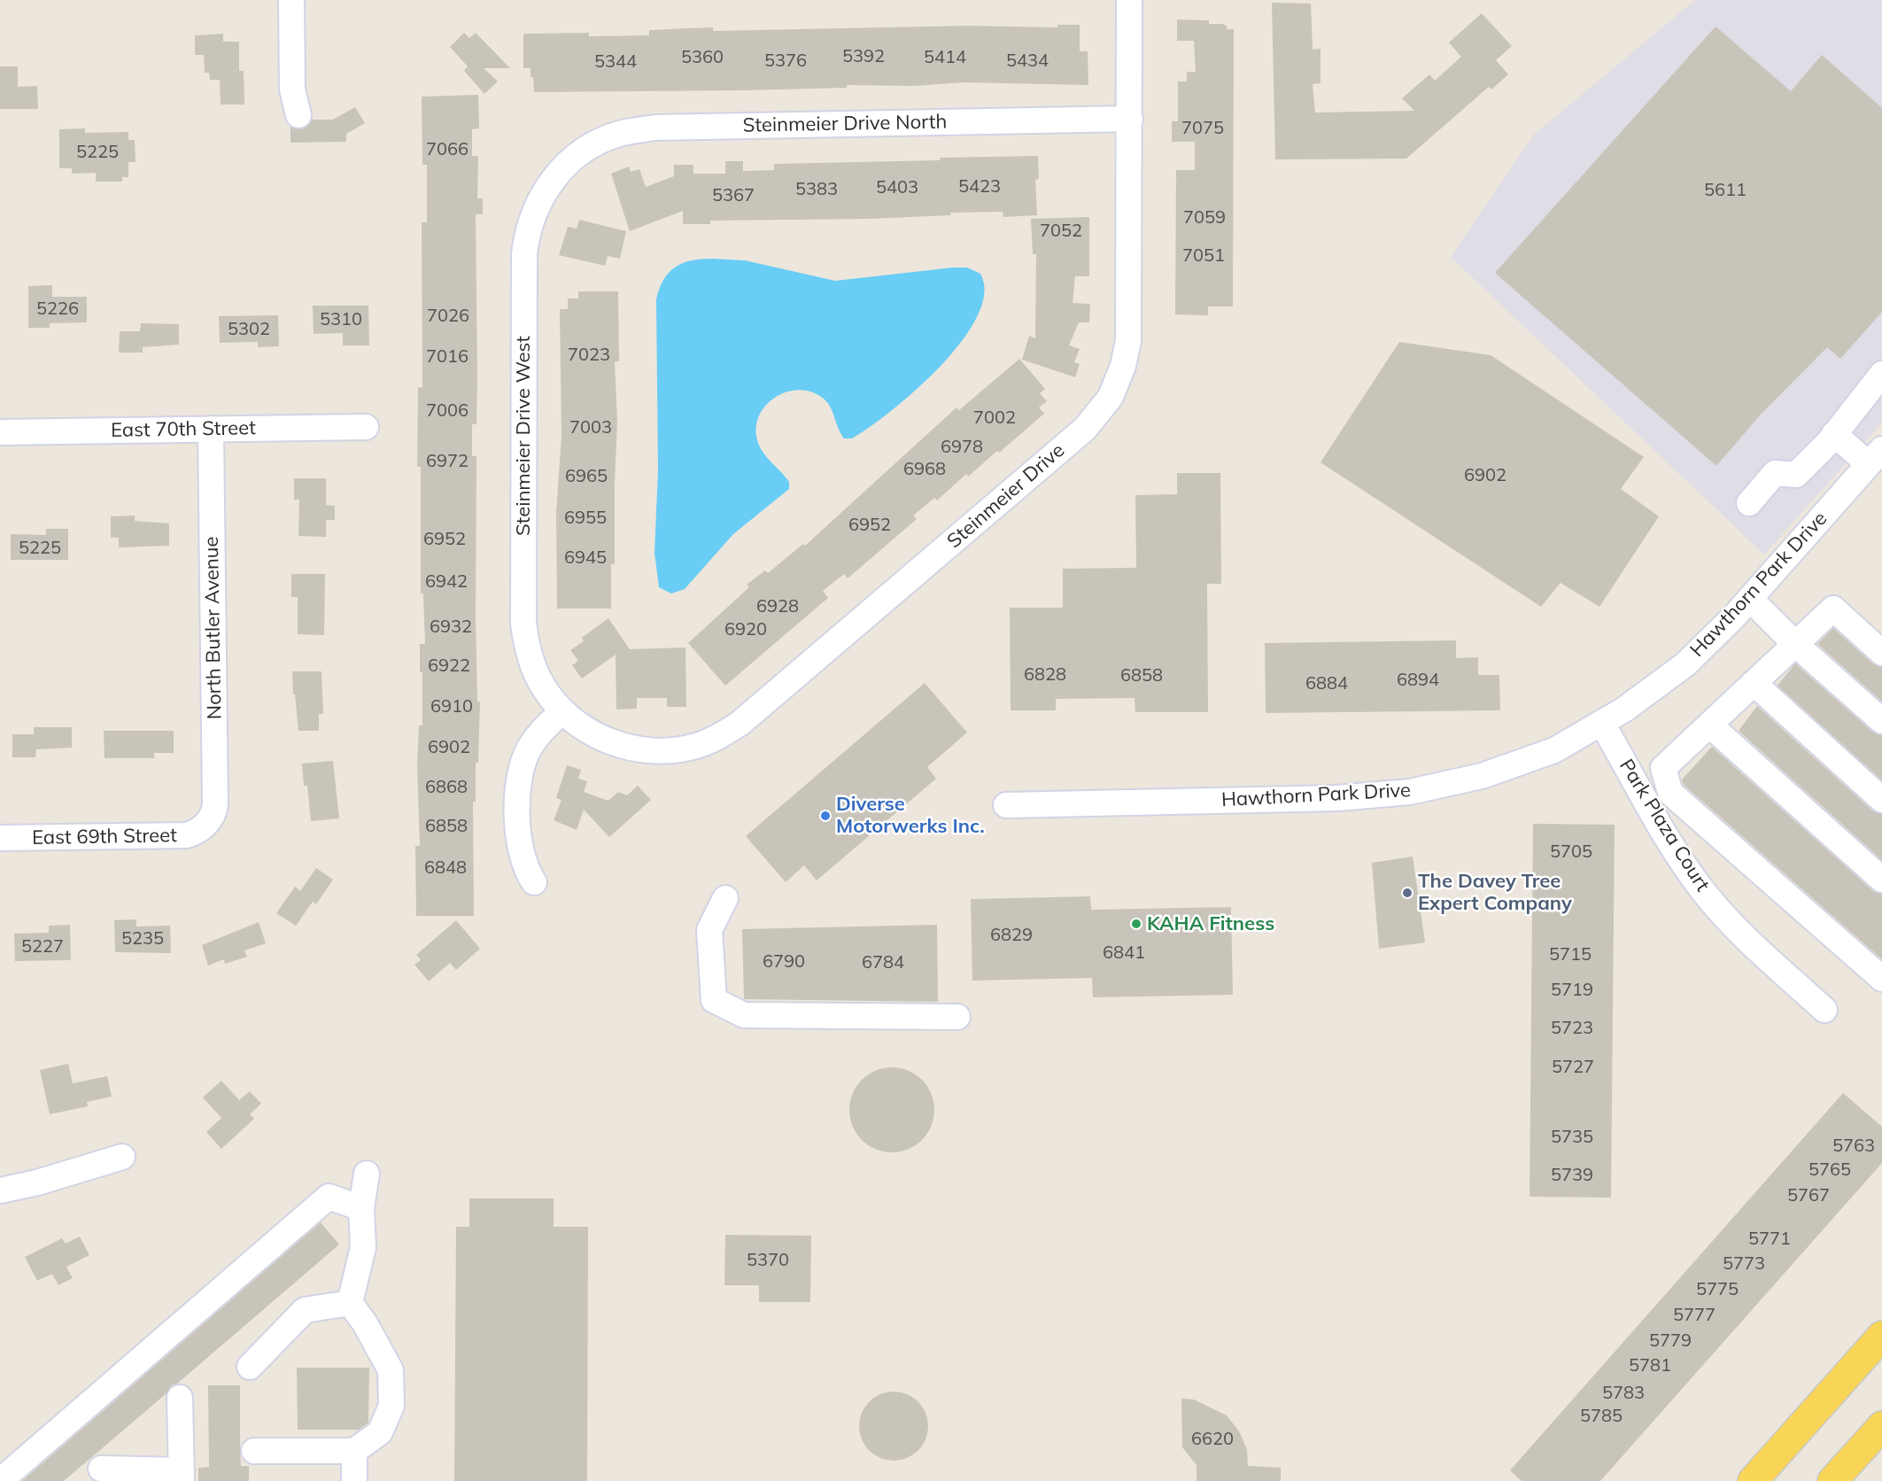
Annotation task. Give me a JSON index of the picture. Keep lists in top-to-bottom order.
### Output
{
  "streets": {
    "street": [
      "Steinmeier Drive North",
      "East 70th Street",
      "Steinmeier Drive West",
      "Steinmeier Drive",
      "Hawthorn Park Drive",
      "North Butler Avenue",
      "Park Plaza Court",
      "East 69th Street"
    ]
  },
  "crossings": [
    ["Steinmeier Drive North", "Steinmeier Drive West"],
    ["Steinmeier Drive North", "Steinmeier Drive"],
    ["East 70th Street", "North Butler Avenue"],
    ["Steinmeier Drive West", "Steinmeier Drive"],
    ["Hawthorn Park Drive", "Park Plaza Court"],
    ["North Butler Avenue", "East 69th Street"]
  ],
  "places": ["Diverse Motorwerks Inc.", "The Davey Tree Expert Company", "KAHA Fitness"],
  "house_numbers": [
    "5392",
    "5360",
    "5414",
    "5376",
    "5434",
    "5344",
    "7075",
    "7066",
    "5225",
    "5423",
    "5403",
    "5383",
    "5611",
    "5367",
    "7059",
    "7052",
    "7051",
    "5226",
    "7026",
    "5310",
    "5302",
    "7023",
    "7016",
    "7006",
    "7002",
    "7003",
    "6978",
    "6972",
    "6968",
    "6902",
    "6965",
    "6955",
    "6952",
    "6952",
    "5225",
    "6945",
    "6942",
    "6928",
    "6932",
    "6920",
    "6922",
    "6828",
    "6858",
    "6894",
    "6884",
    "6910",
    "6902",
    "6868",
    "6858",
    "5705",
    "6848",
    "6829",
    "5235",
    "5227",
    "6841",
    "5715",
    "6790",
    "6784",
    "5719",
    "5723",
    "5727",
    "5735",
    "5763",
    "5765",
    "5739",
    "5767",
    "5771",
    "5370",
    "5773",
    "5775",
    "5777",
    "5779",
    "5781",
    "5783",
    "5785",
    "6620"
  ]
}
